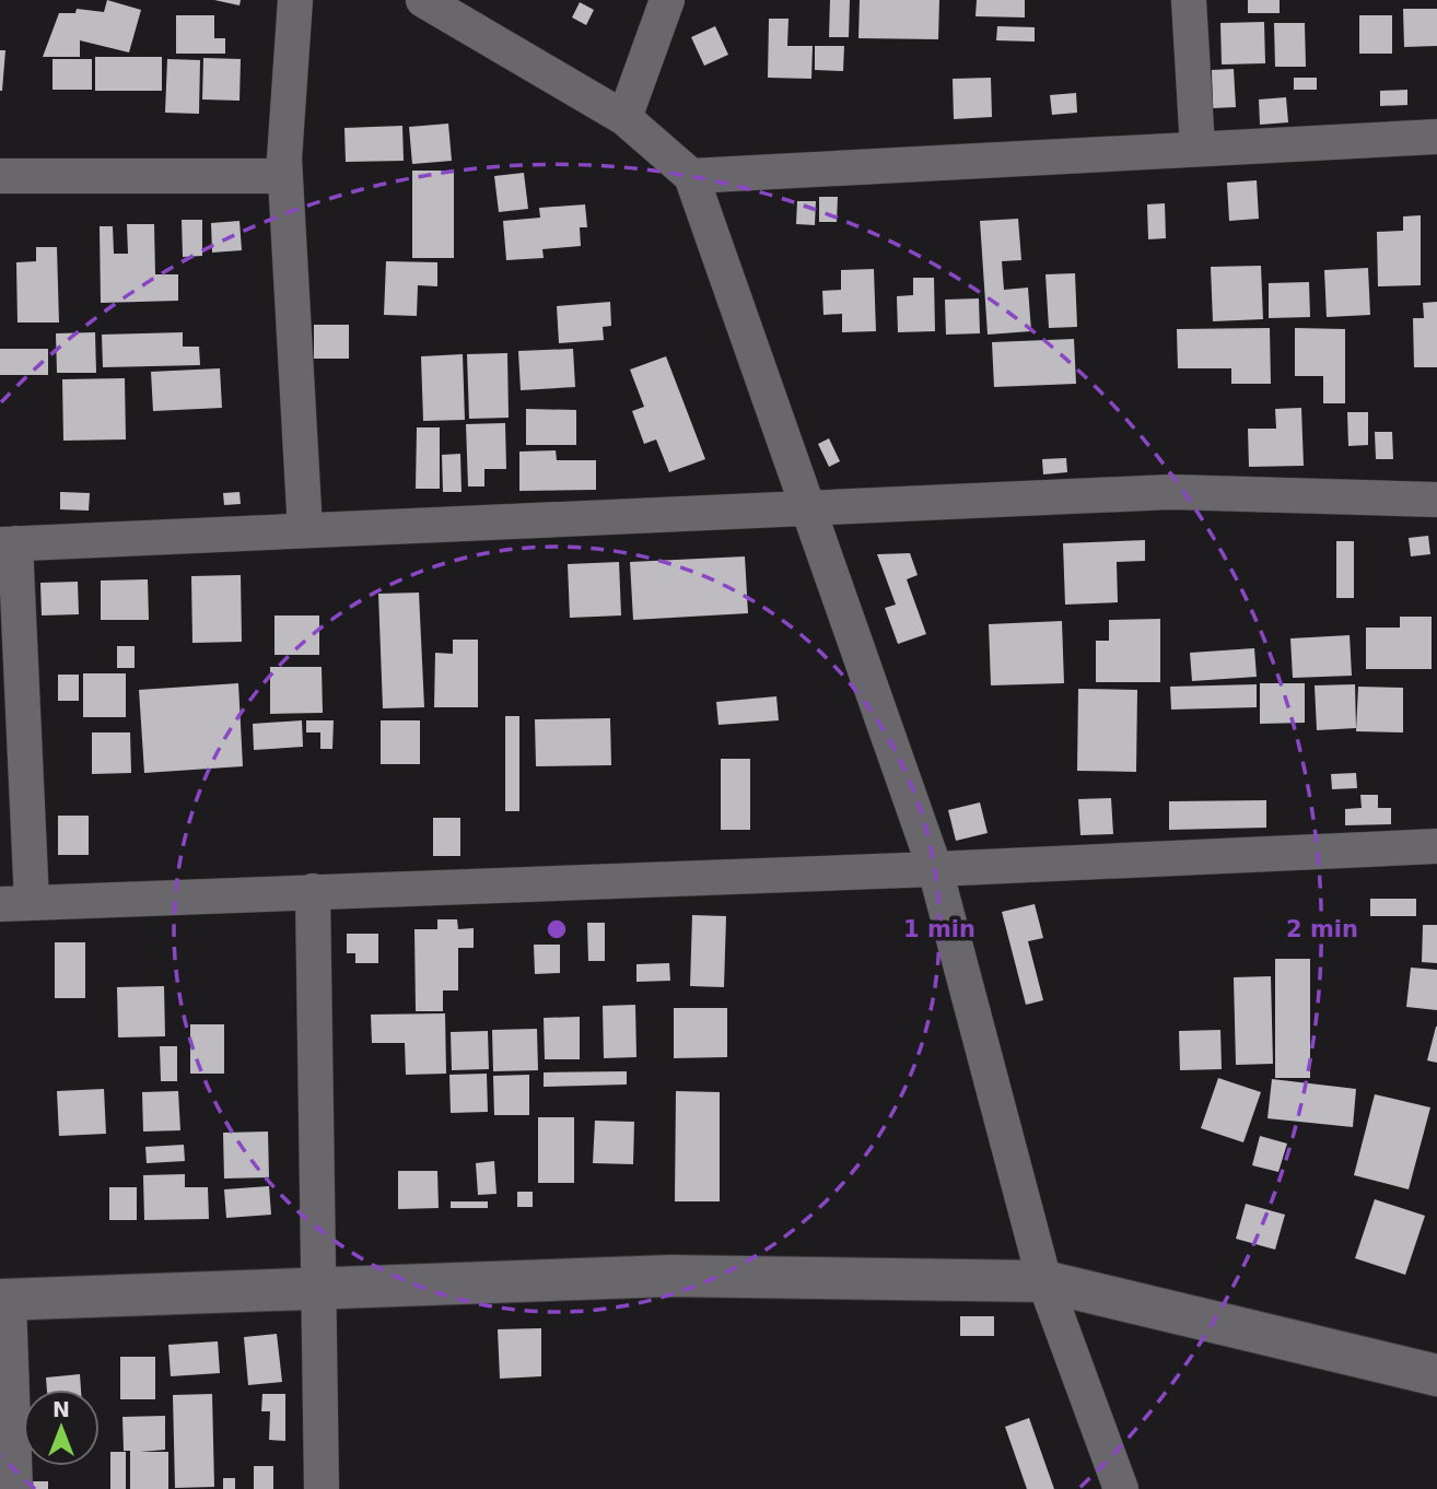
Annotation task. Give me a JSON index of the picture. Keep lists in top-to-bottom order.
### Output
{
  "north": "top",
  "rings": ["1 min", "2 min"]
}
